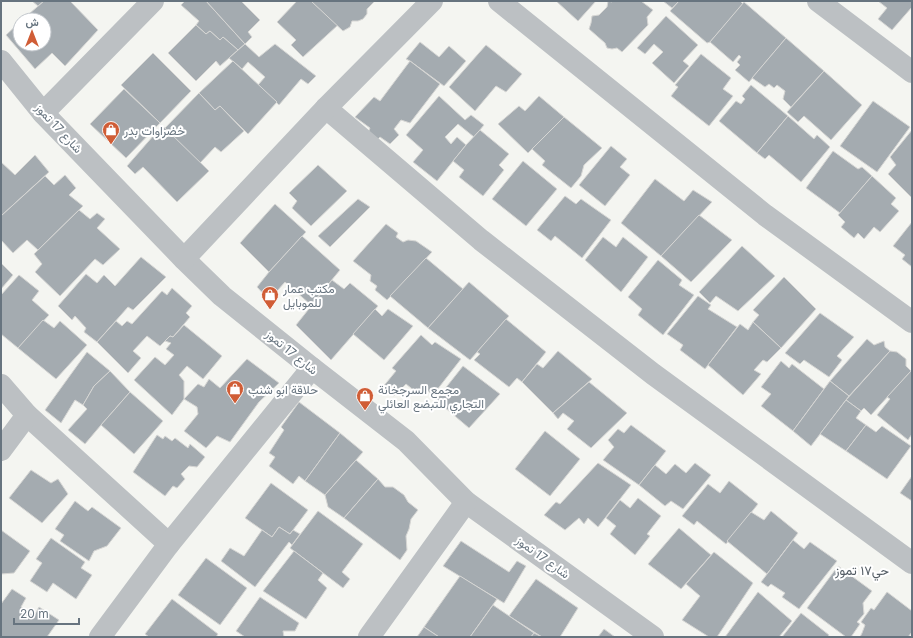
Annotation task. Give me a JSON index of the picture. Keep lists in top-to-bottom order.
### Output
{
  "streets": {
    "street": ["شارع 17 تموز"]
  },
  "districts": ["حي۱۷ تموز"],
  "places": {
    "shop": [
      "خضراوات بدر",
      "مكتب عمار للموبايل",
      "حلاقة ابو شنب",
      "مجمع السرجخانة التجاري للتبضع العائلي"
    ]
  },
  "scale_bar": "20 m",
  "north": "top"
}
